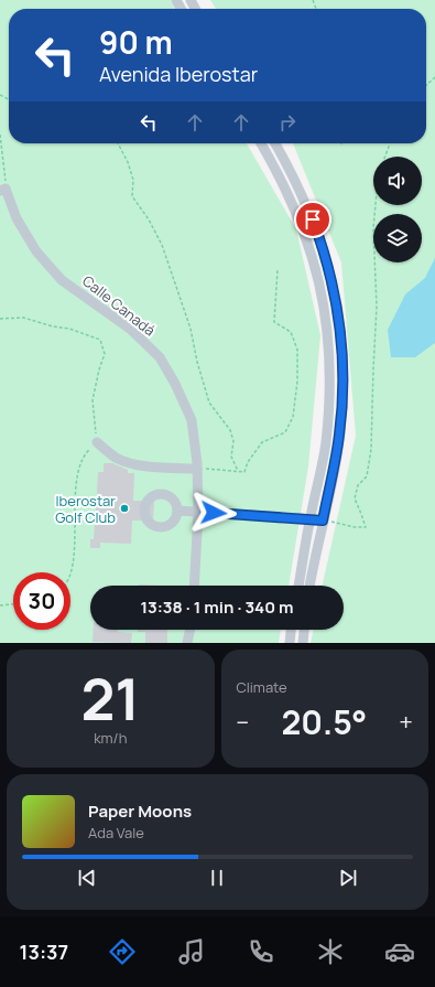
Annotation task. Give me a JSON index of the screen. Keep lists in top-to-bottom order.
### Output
{
  "streets": {
    "street": ["Calle Canadá"]
  },
  "places": ["Iberostar Golf Club"],
  "page": {
    "turn": ["90 m", "Avenida Iberostar"],
    "limit": "30",
    "trip": "13:38 · 1 min · 340 m",
    "tile": [
      ["21", "km/h"],
      "Climate"
    ],
    "heat": ["−", "20.5°", "+"],
    "song": ["Paper Moons", "Ada Vale"],
    "tabs": "13:37"
  }
}
